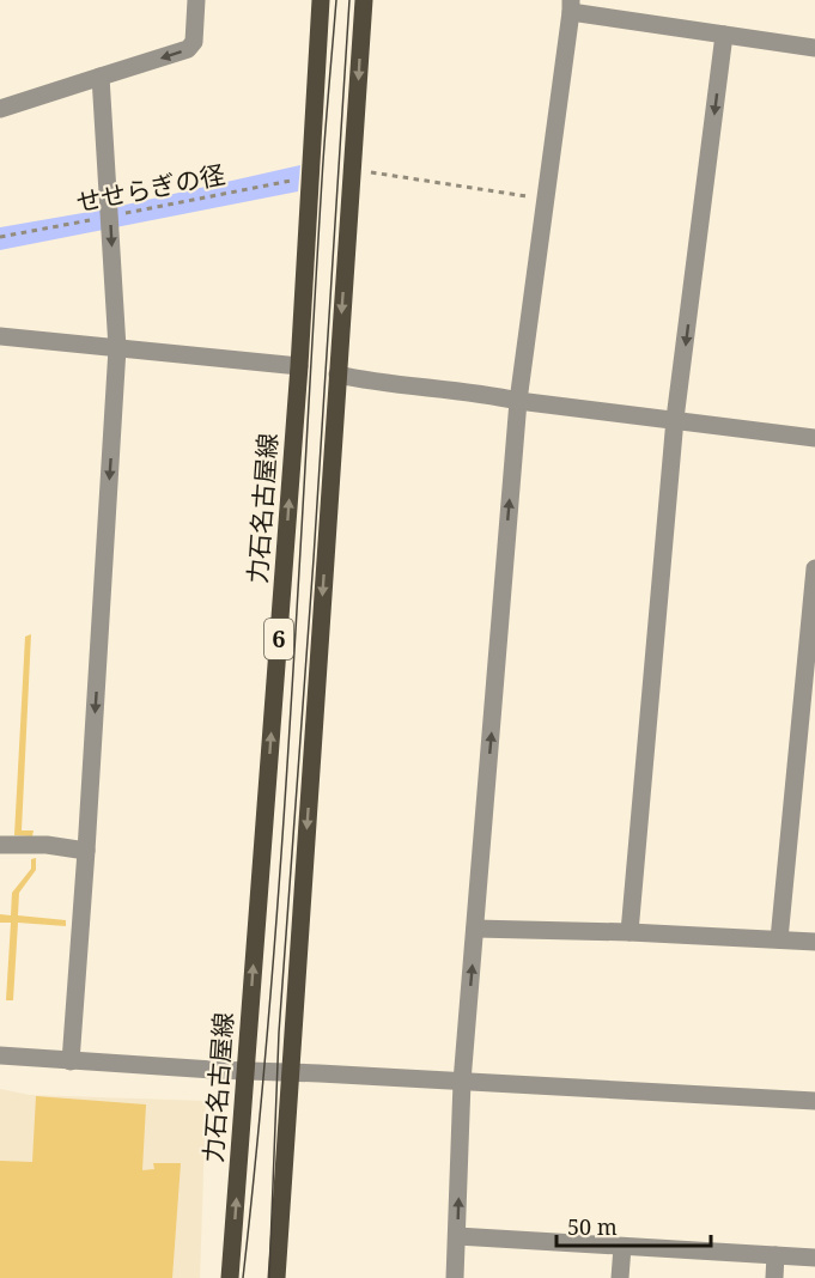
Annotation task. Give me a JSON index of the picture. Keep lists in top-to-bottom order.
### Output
{
  "streets": {
    "main road": ["力石名古屋線", "6"],
    "path": ["せせらぎの径"]
  },
  "crossings": [
    ["せせらぎの径", "力石名古屋線"]
  ],
  "scale_bar": "50 m"
}
